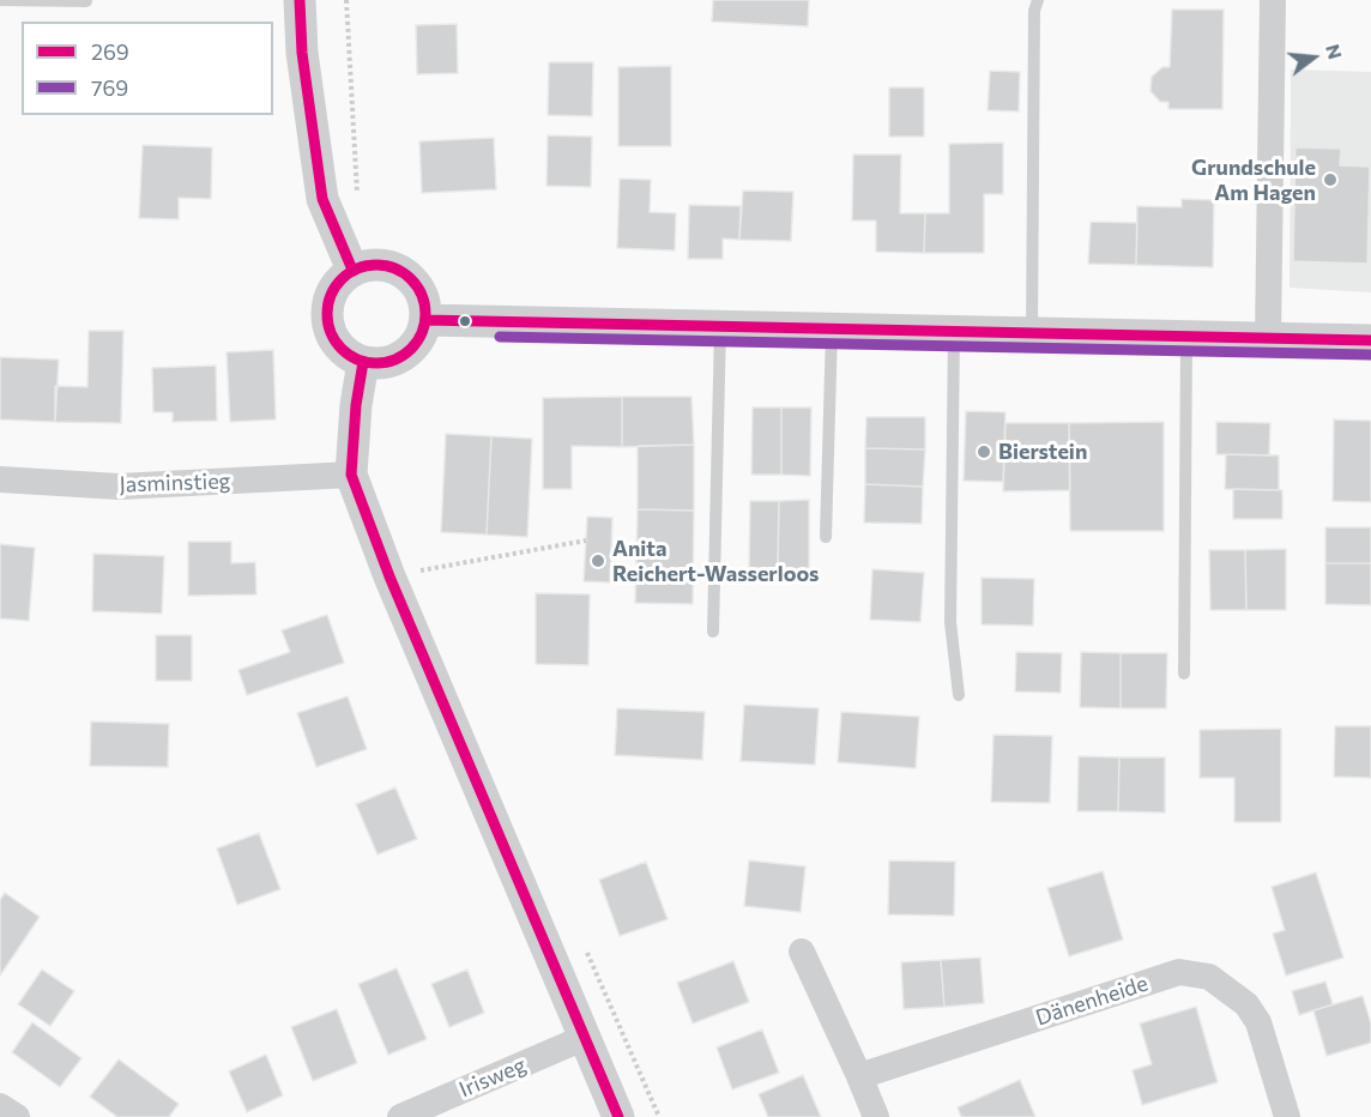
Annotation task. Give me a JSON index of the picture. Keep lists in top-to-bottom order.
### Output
{
  "streets": {
    "street": ["Jasminstieg", "Dänenheide", "Irisweg"]
  },
  "places": ["Grundschule Am Hagen", "Bierstein", "Anita Reichert-Wasserloos"],
  "lines": ["transit line 269", "transit line 769"],
  "legend": ["269", "769"],
  "north": "right"
}
